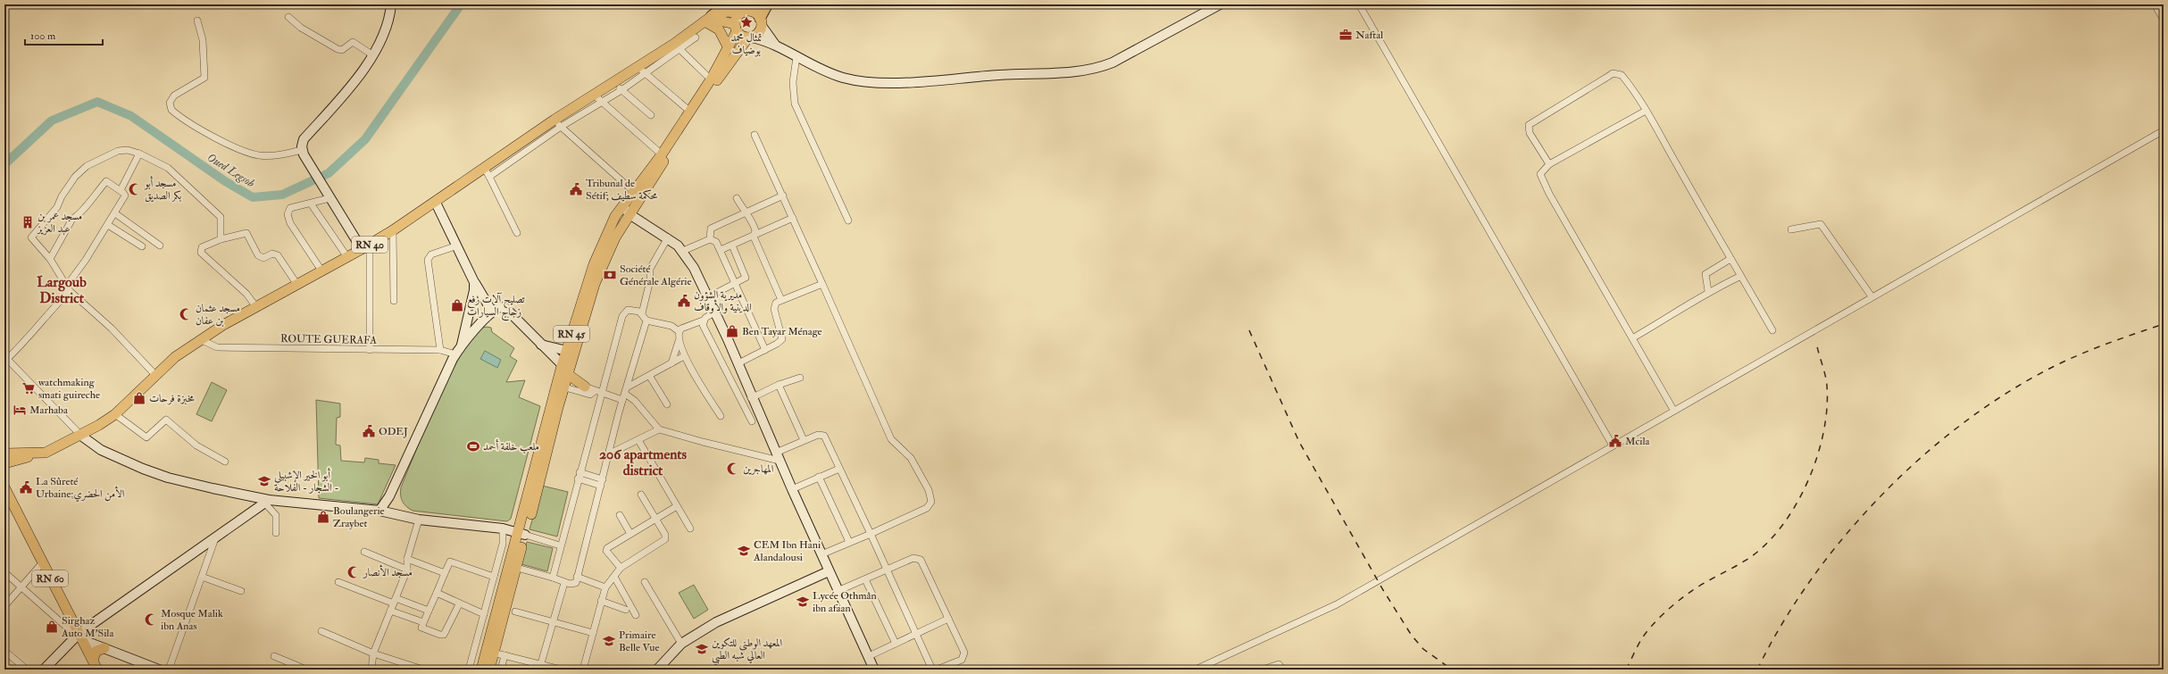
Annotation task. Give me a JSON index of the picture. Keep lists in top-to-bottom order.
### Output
{
  "streets": {
    "highway": ["RN 40"],
    "main road": ["RN 45", "RN 60"],
    "street": ["ROUTE GUERAFA"]
  },
  "crossings": [
    ["RN 40", "ROUTE GUERAFA"]
  ],
  "districts": ["Largoub District", "206 apartments district"],
  "water": ["Oued Legsob"],
  "places": {
    "place": ["تمثال محمد بوضياف"],
    "office": ["Naftal"],
    "mosque": [
      "مسجد أبو بكر الصديق",
      "مسجد عثمان بن عفان",
      "المهاجرين",
      "مسجد الأنصار",
      "Mosque Malik ibn Anas"
    ],
    "public building": [
      "Tribunal de Sétif; محكمة سطيف",
      "مديرية الشؤون الدينية والأوقاف",
      "ODEJ",
      "Mcila",
      "La Sûreté Urbaine;الأمن الحضري"
    ],
    "building": ["مسجد عمر بن عبد العزيز"],
    "bank": ["Société Générale Algérie"],
    "shop": [
      "تصليح آلات رفع زجاج السيارات",
      "Ben Tayar Ménage",
      "مخبزة فرحات",
      "Boulangerie Zraybet",
      "Sirghaz Auto M'Sila"
    ],
    "supermarket": ["watchmaking smati guireche"],
    "hotel": ["Marhaba"],
    "sports": ["ملعب خلفة أحمد"],
    "school or university": [
      "أبو الخير الإشبيلي الشجار - الفلاحة -",
      "CEM Ibn Hani Alandalousi",
      "Lycée Othmân ibn afaan",
      "Primaire Belle Vue",
      "المعهد الوطني للتكوين العالي شبه الطبي"
    ]
  },
  "scale_bar": "100 m"
}
